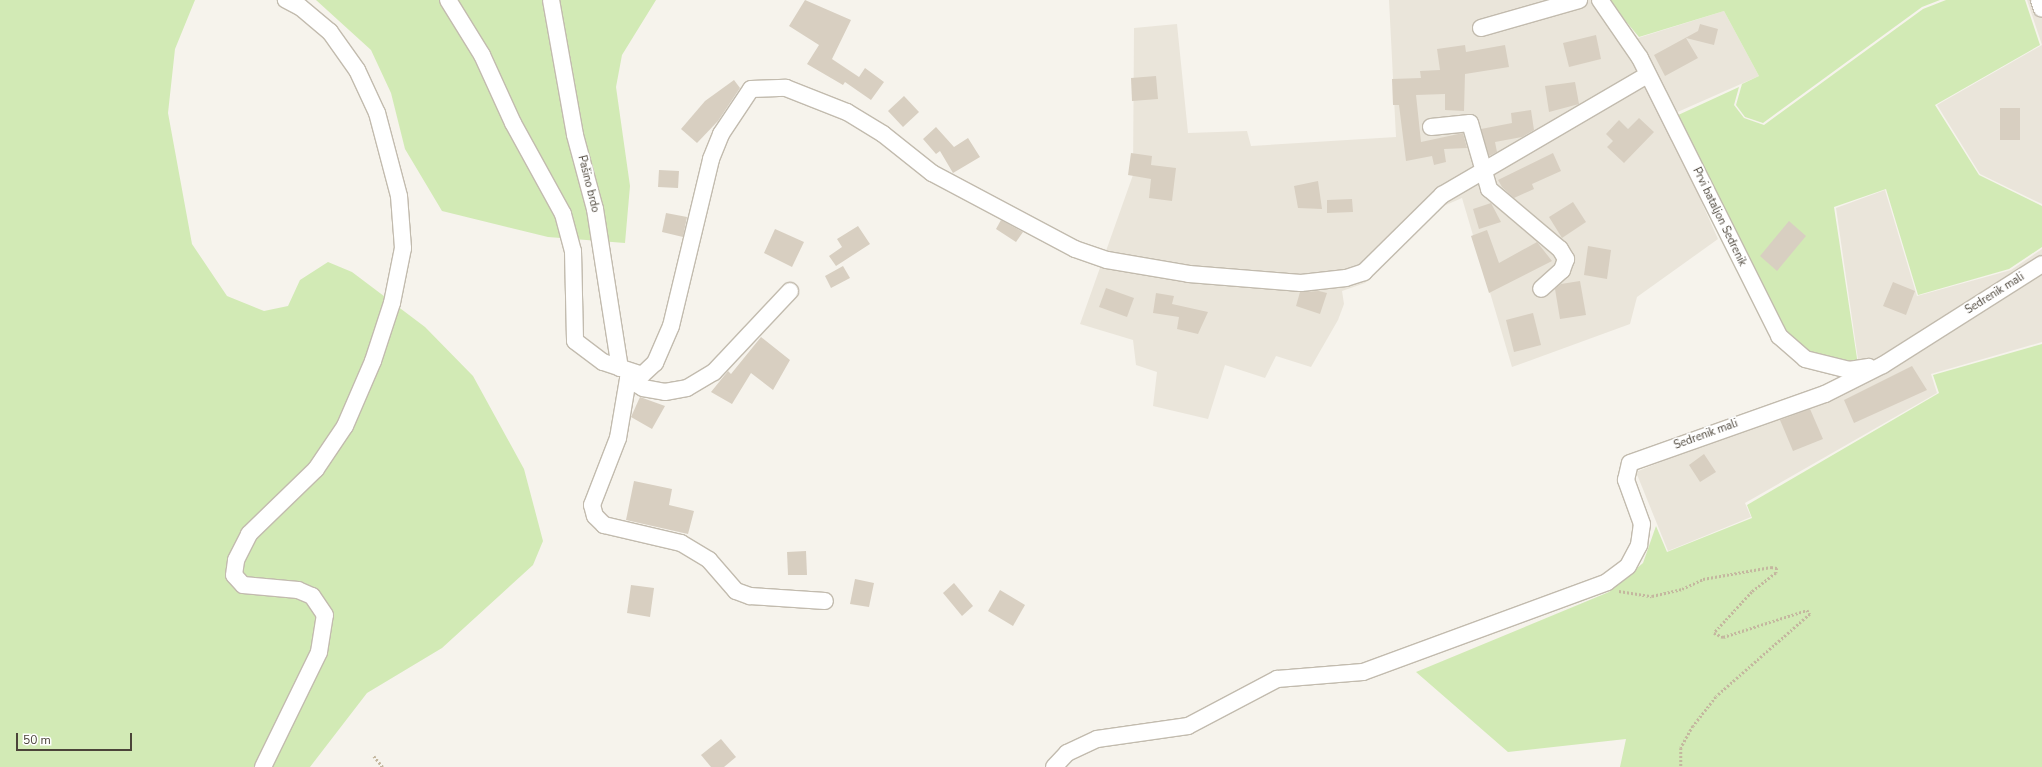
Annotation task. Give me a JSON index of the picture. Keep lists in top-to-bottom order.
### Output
{
  "streets": {
    "street": ["Pašino brdo", "Prvi bataljon Sedrenik", "Sedrenik mali"]
  },
  "crossings": [
    ["Prvi bataljon Sedrenik", "Sedrenik mali"]
  ],
  "scale_bar": "50 m"
}
